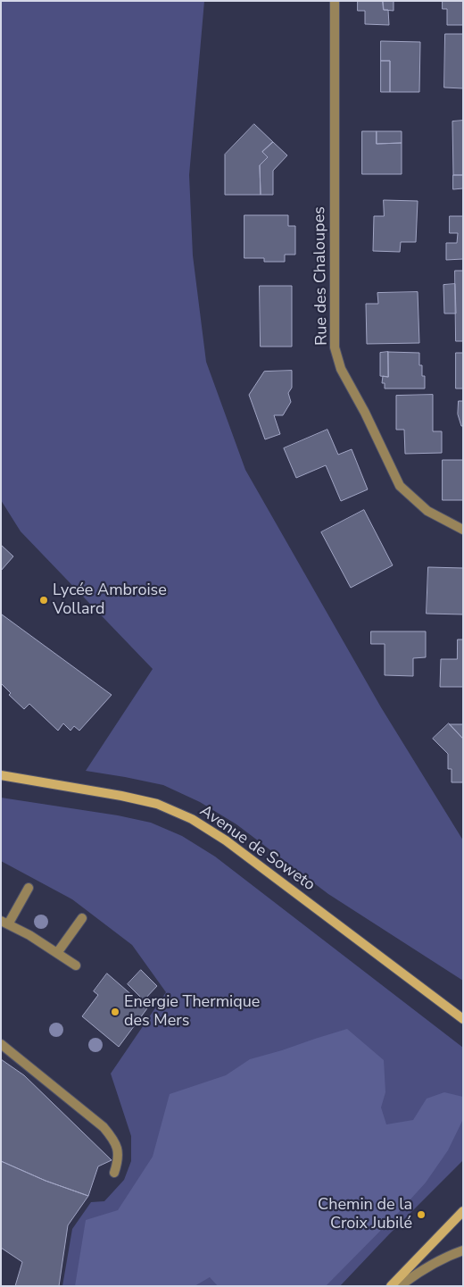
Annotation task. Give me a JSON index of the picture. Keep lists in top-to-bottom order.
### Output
{
  "streets": {
    "street": ["Rue des Chaloupes", "Avenue de Soweto"]
  },
  "places": ["Lycée Ambroise Vollard", "Energie Thermique des Mers", "Chemin de la Croix Jubilé"]
}
